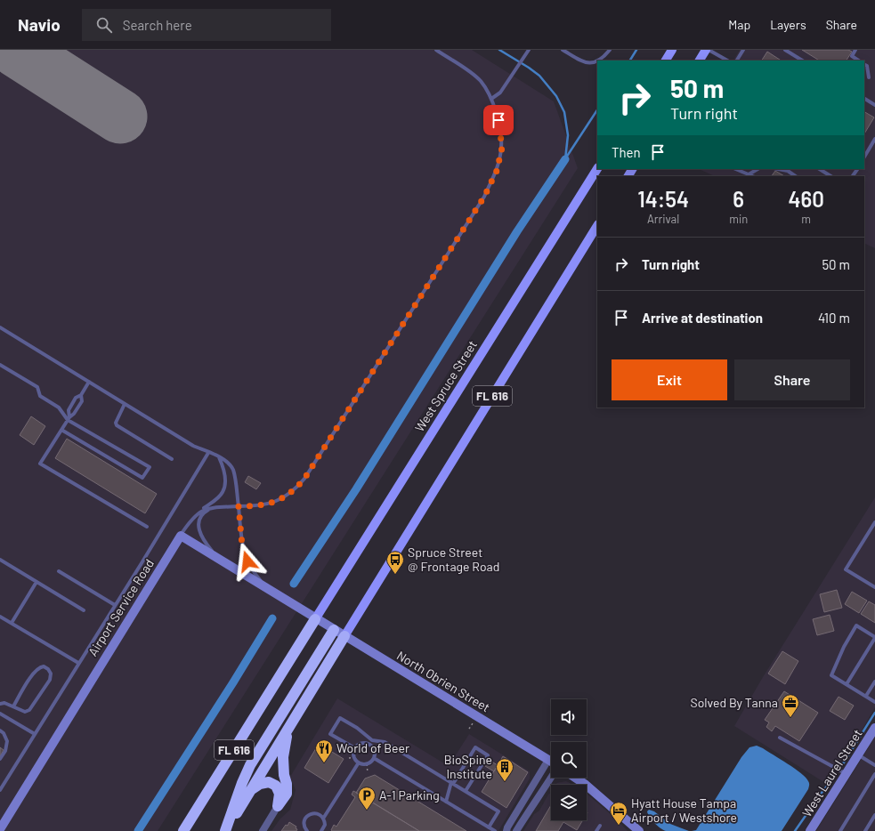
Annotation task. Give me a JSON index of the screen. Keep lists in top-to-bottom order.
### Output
{
  "streets": {
    "highway": ["FL 616"],
    "main road": ["West Spruce Street"],
    "street": ["Airport Service Road", "North Obrien Street", "West Laurel Street"]
  },
  "crossings": [
    ["West Spruce Street", "FL 616"],
    ["West Spruce Street", "North Obrien Street"],
    ["FL 616", "North Obrien Street"]
  ],
  "places": {
    "bus stop": ["Spruce Street @ Frontage Road"],
    "office": ["Solved By Tanna"],
    "restaurant": ["World of Beer"],
    "building": ["BioSpine Institute"],
    "parking": ["A-1 Parking"],
    "hotel": ["Hyatt House Tampa Airport / Westshore"]
  },
  "page": {
    "header": "Navio",
    "search": "Search here",
    "nav": ["Map", "Layers", "Share"],
    "turn": ["50 m", "Turn right"],
    "then": "Then",
    "eta": [
      "14:54",
      "Arrival",
      "6",
      "min",
      "460",
      "m"
    ],
    "list": [
      {
        "name": "Turn right",
        "value": "50 m"
      },
      {
        "name": "Arrive at destination",
        "value": "410 m"
      }
    ],
    "buttons": ["Exit", "Share"]
  }
}
